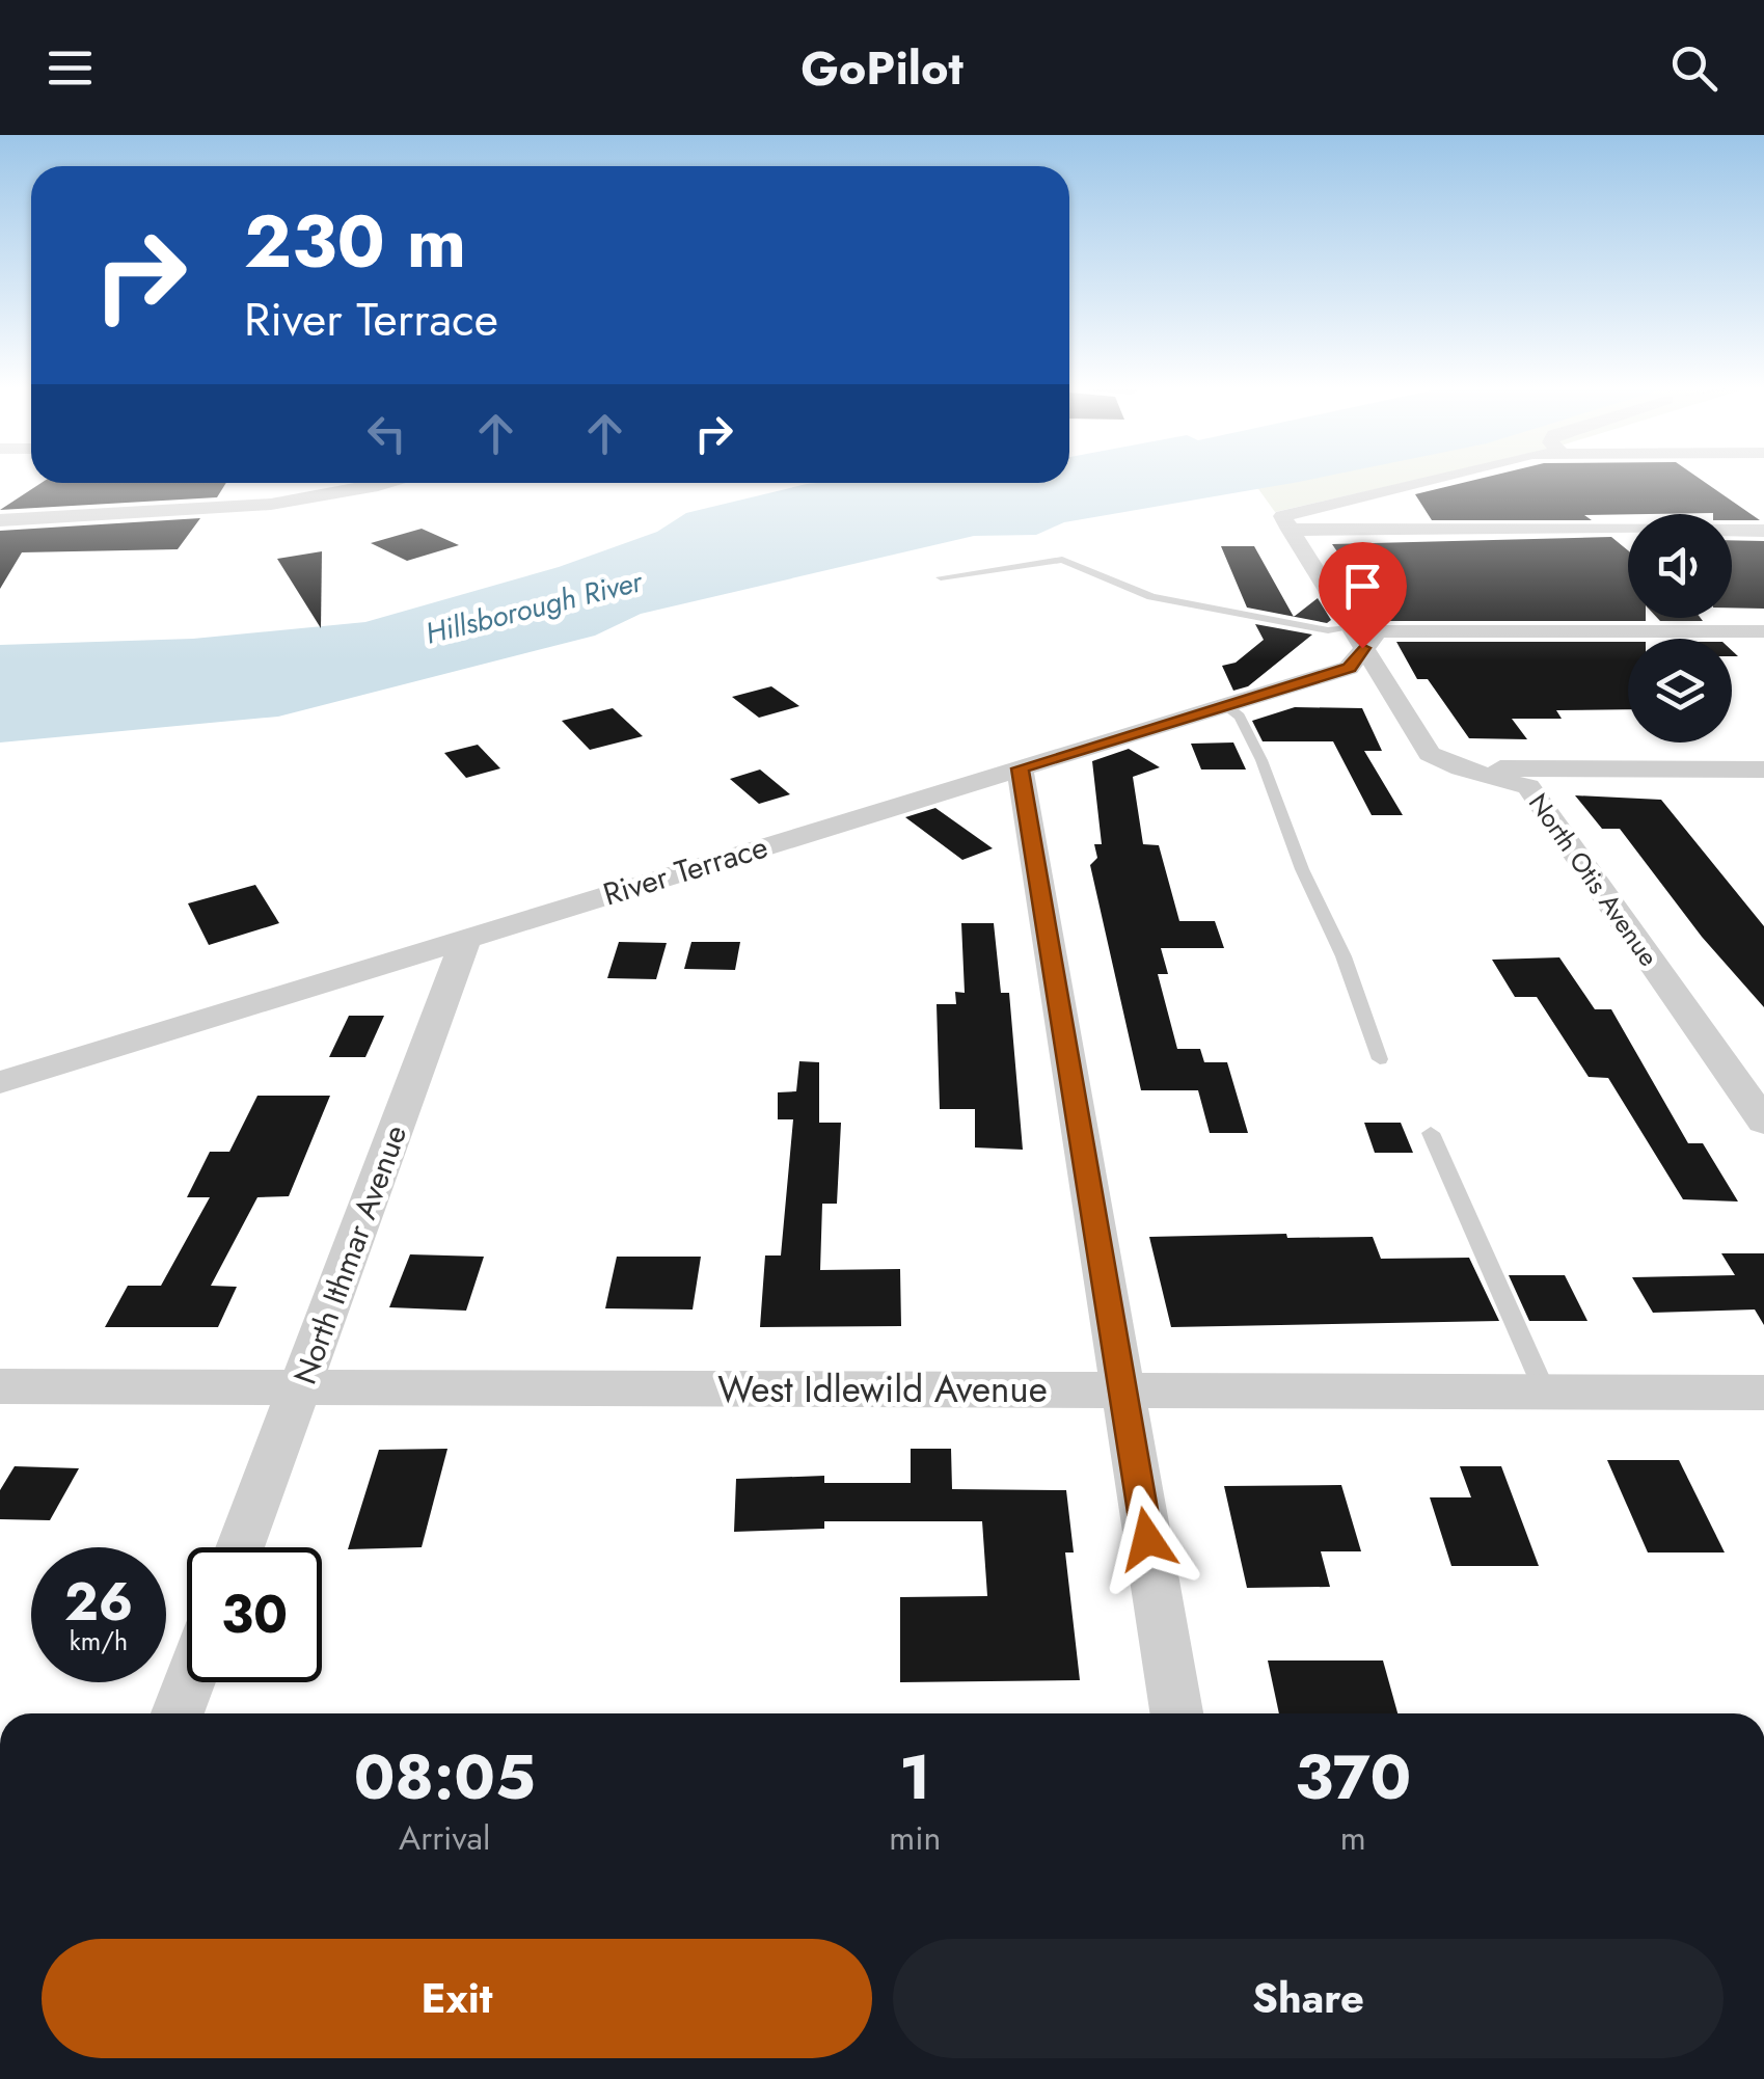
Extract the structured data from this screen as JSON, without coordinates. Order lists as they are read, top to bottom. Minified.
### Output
{"streets":{"street":["River Terrace","North Otis Avenue","North Ithmar Avenue","West Idlewild Avenue"]},"crossings":[["River Terrace","North Otis Avenue"],["River Terrace","North Ithmar Avenue"],["North Ithmar Avenue","West Idlewild Avenue"]],"water":["Hillsborough River"],"page":{"header":"GoPilot","turn":["230 m","River Terrace"],"speed":"26 km/h","limit":"30","eta":["08:05","Arrival","1","min","370","m"],"buttons":["Exit","Share"]}}
